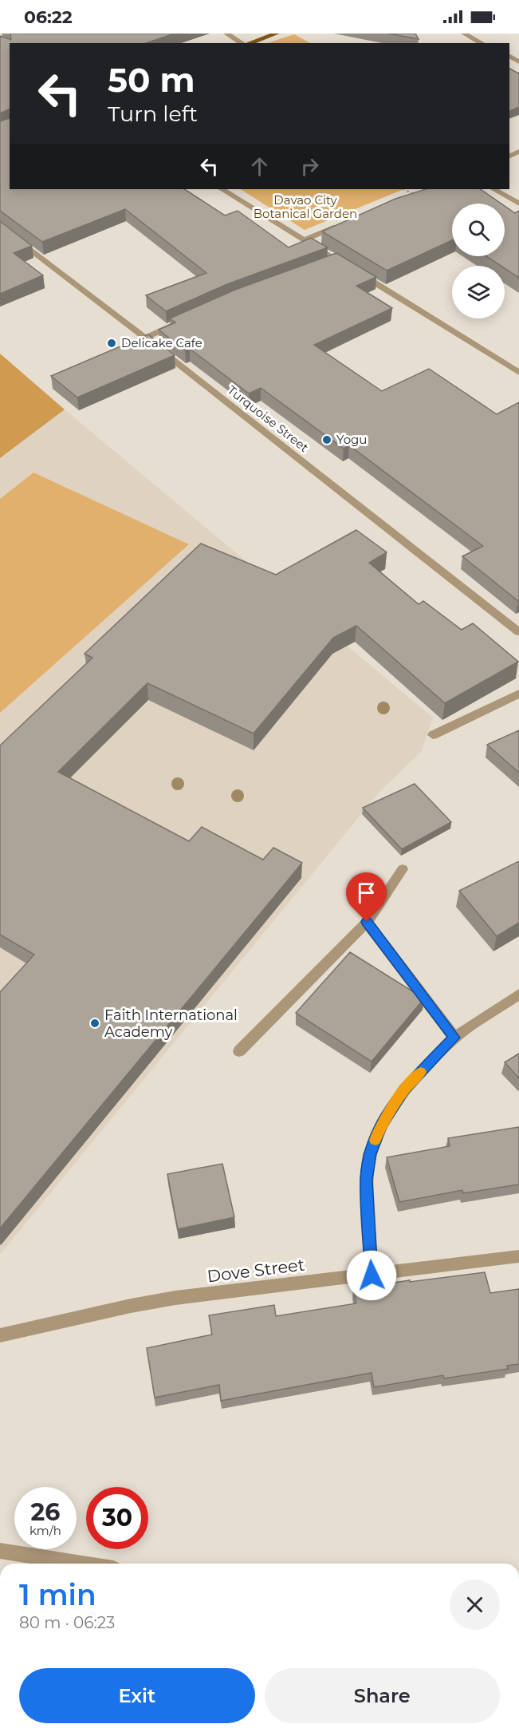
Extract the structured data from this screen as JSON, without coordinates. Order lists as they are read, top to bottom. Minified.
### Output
{"streets":{"street":["Turquoise Street","Dove Street"]},"parks":["Davao City Botanical Garden"],"places":["Delicake Cafe","Yogu","Faith International Academy"],"page":{"status":"06:22","turn":["50 m","Turn left"],"speed":"26 km/h","limit":"30","heading":["1 min","80 m · 06:23"],"buttons":["Exit","Share"]}}
